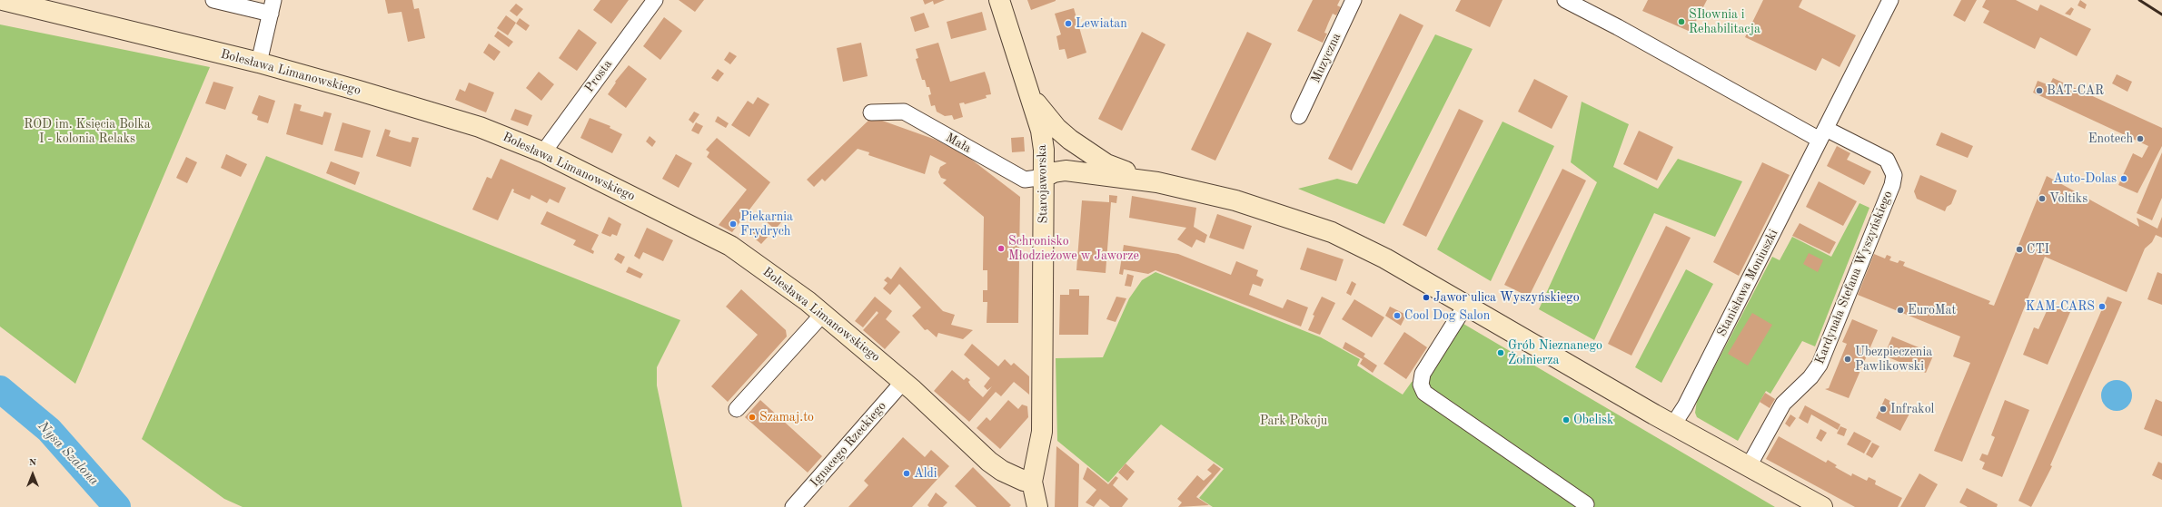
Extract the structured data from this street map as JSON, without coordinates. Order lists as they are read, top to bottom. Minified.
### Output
{"streets":{"main road":["Bolesława Limanowskiego","Starojaworska"],"street":["Muzyczna","Prosta","Mała","Kardynała Stefana Wyszyńskiego","Stanisława Moniuszki","Ignacego Rzeckiego"]},"crossings":[["Bolesława Limanowskiego","Prosta"],["Bolesława Limanowskiego","Starojaworska"],["Bolesława Limanowskiego","Ignacego Rzeckiego"],["Mała","Starojaworska"],["Kardynała Stefana Wyszyńskiego","Stanisława Moniuszki"]],"water":["Nysa Szalona"],"parks":["ROD im. Księcia Bolka I - kolonia Relaks","Park Pokoju"],"places":["SIłownia i Rehabilitacja","Lewiatan","BAT-CAR","Enotech","Auto-Dolas","Voltiks","Piekarnia Frydrych","Schronisko Młodzieżowe w Jaworze","CTI","Jawor ulica Wyszyńskiego","KAM-CARS","EuroMat","Cool Dog Salon","Grób Nieznanego Żołnierza","Ubezpieczenia Pawlikowski","Infrakol","Szamaj.to","Obelisk","Aldi"],"north":"top"}
